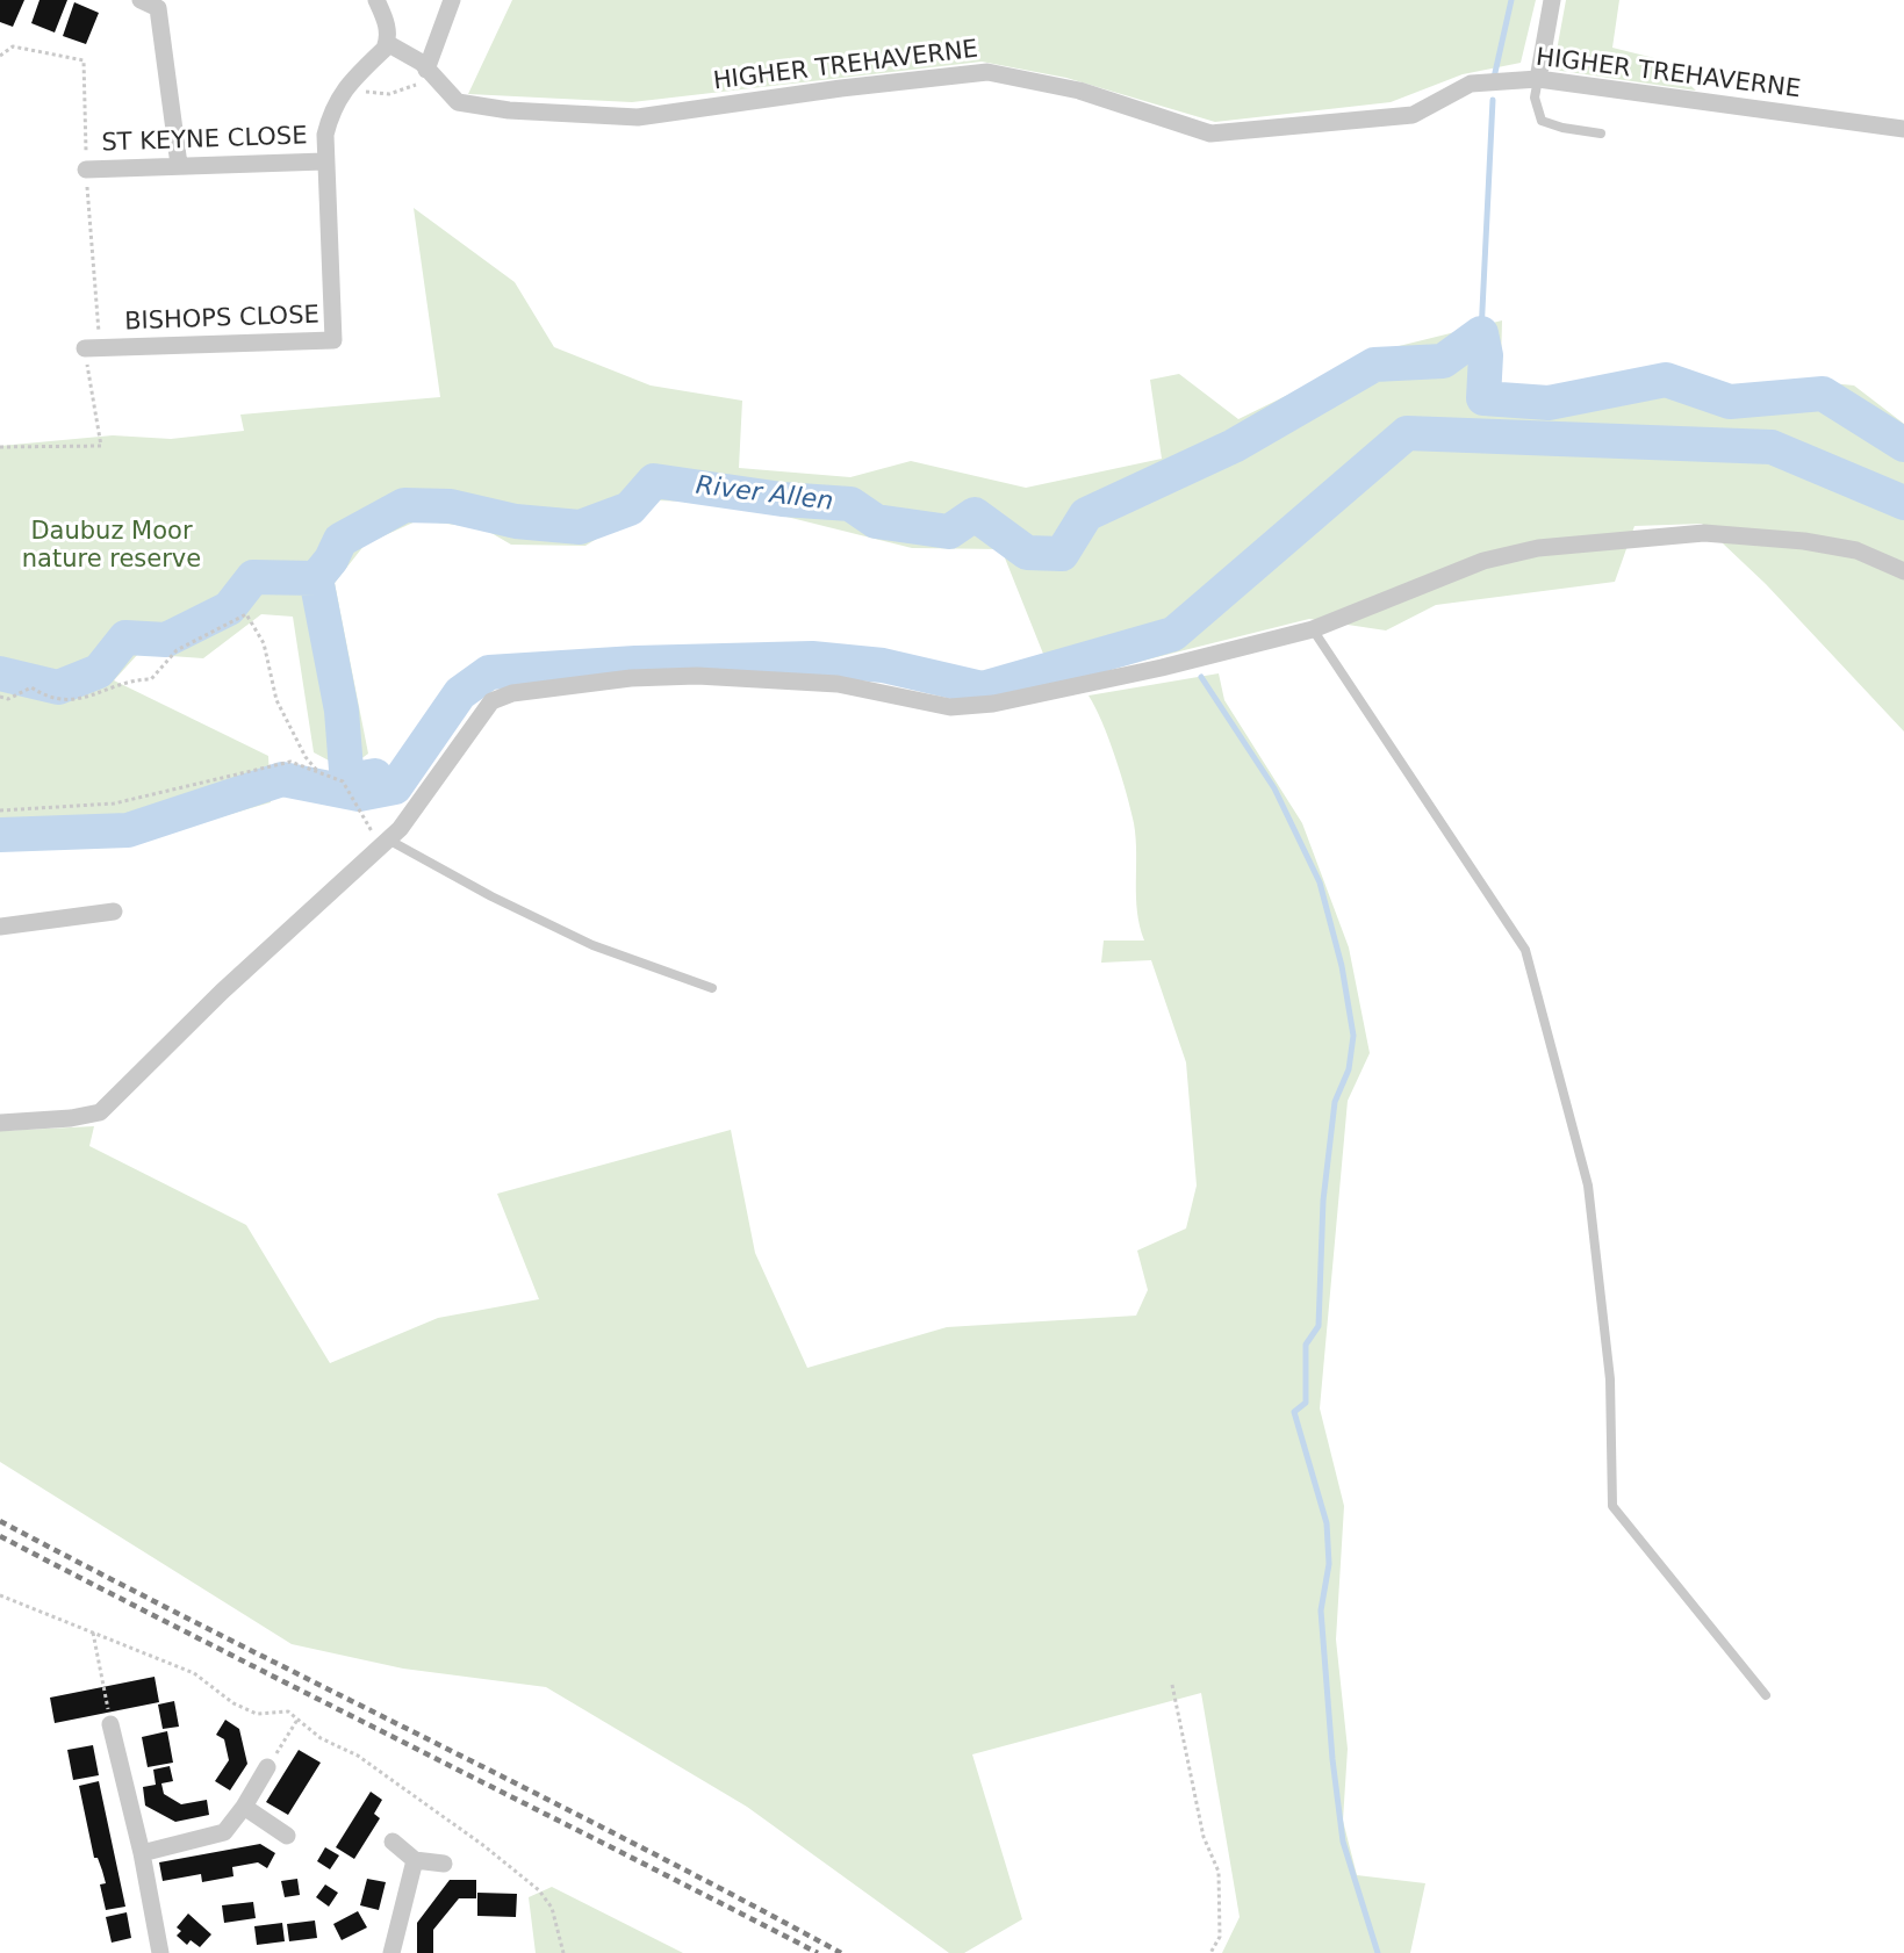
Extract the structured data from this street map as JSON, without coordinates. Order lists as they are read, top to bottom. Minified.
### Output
{"streets":{"street":["HIGHER TREHAVERNE","ST KEYNE CLOSE","BISHOPS CLOSE"]},"crossings":[["HIGHER TREHAVERNE","BISHOPS CLOSE"],["ST KEYNE CLOSE","BISHOPS CLOSE"]],"water":["River Allen"],"parks":["Daubuz Moor nature reserve"]}
